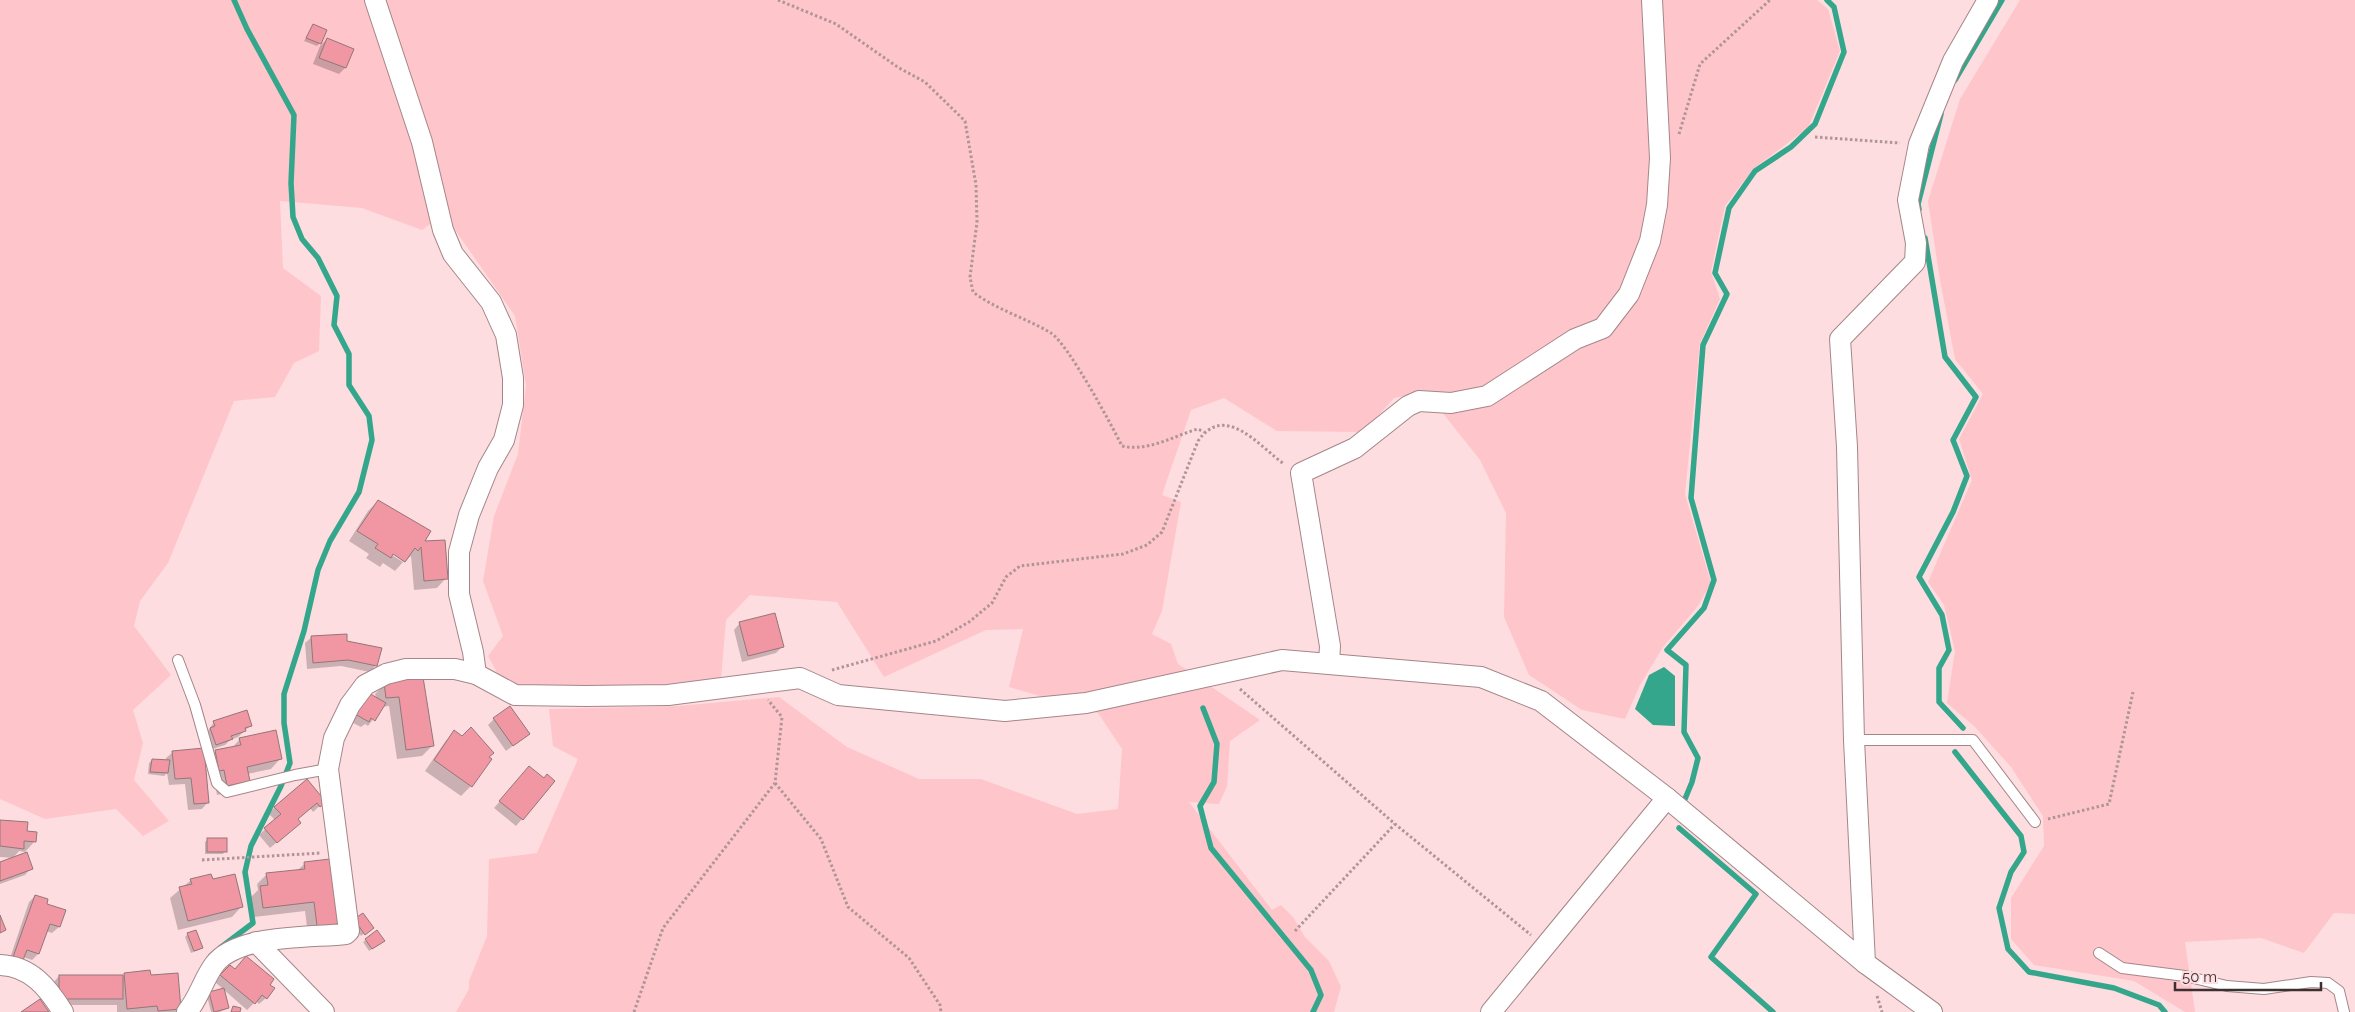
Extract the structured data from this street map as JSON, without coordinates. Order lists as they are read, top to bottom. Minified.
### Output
{"scale_bar":"50 m"}
